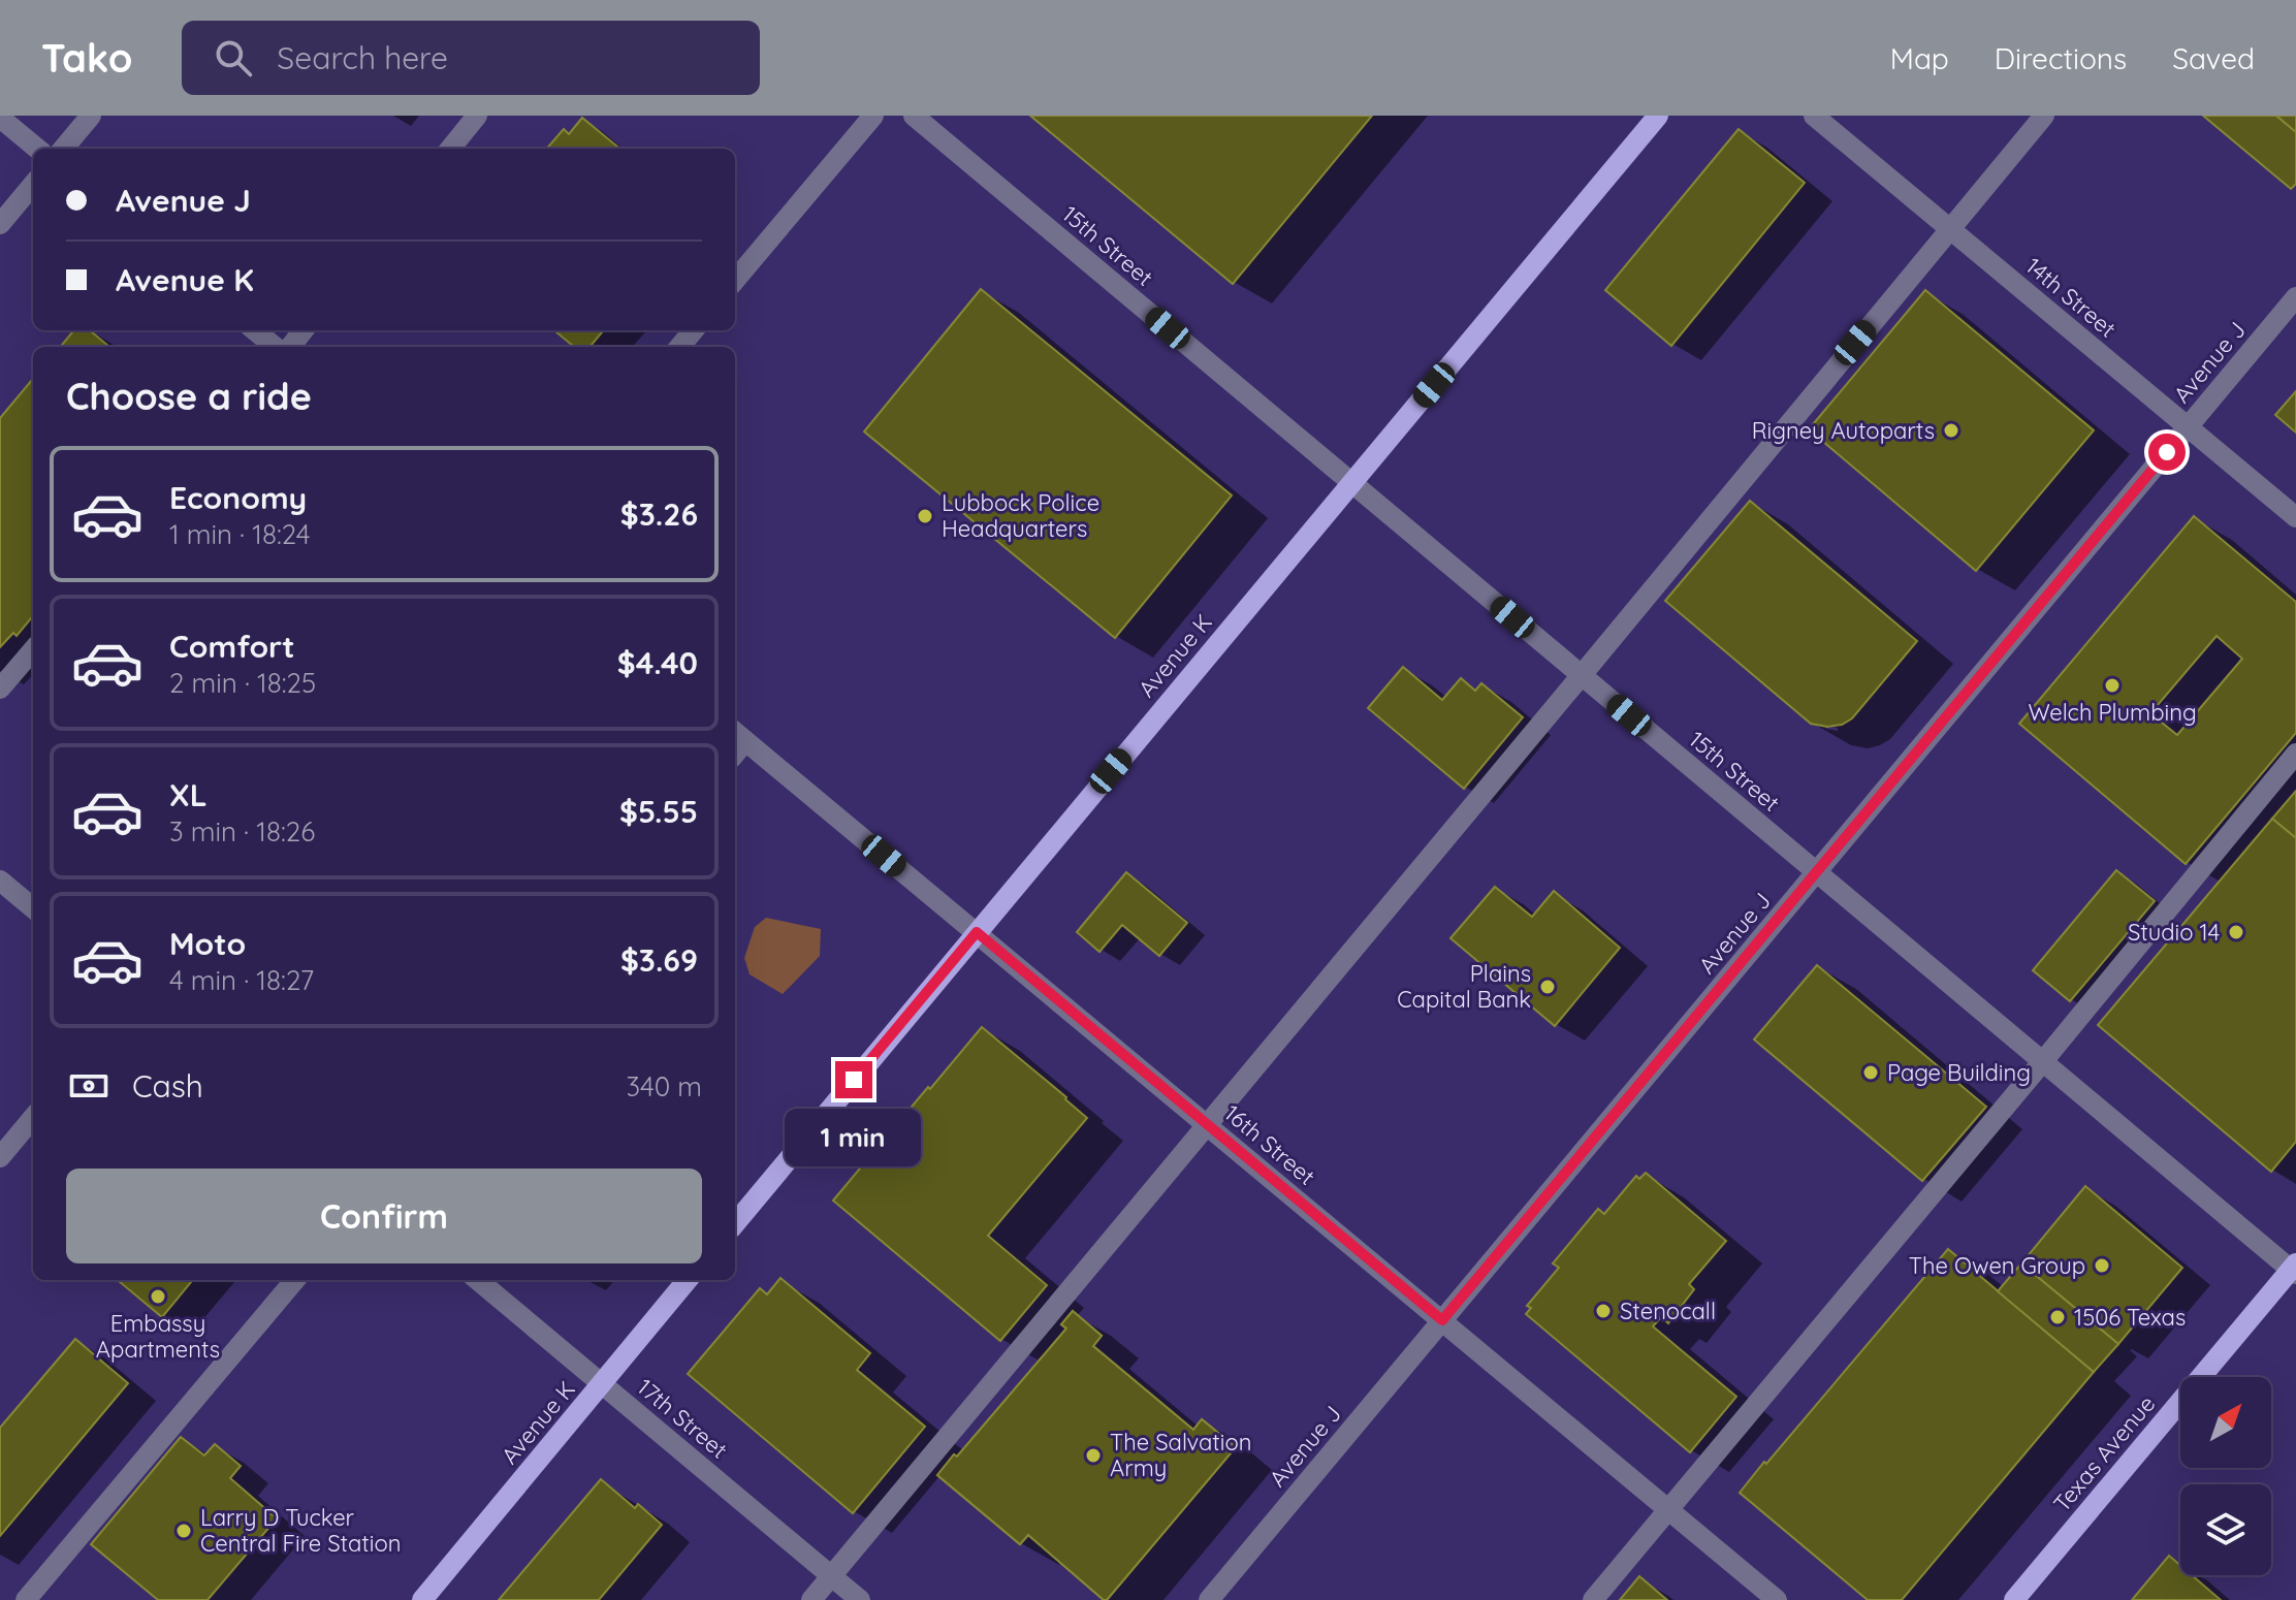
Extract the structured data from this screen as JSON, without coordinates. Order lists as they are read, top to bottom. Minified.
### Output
{"streets":{"main road":["Avenue K","Texas Avenue"],"street":["15th Street","14th Street","Avenue J","16th Street","17th Street"]},"crossings":[["15th Street","Avenue J"],["15th Street","Avenue K"],["15th Street","Texas Avenue"],["14th Street","Avenue J"],["Avenue J","16th Street"],["Avenue K","16th Street"],["Avenue K","17th Street"]],"places":["Rigney Autoparts","Lubbock Police Headquarters","Welch Plumbing","Studio 14","Plains Capital Bank","Page Building","The Owen Group","Embassy Apartments","Stenocall","1506 Texas","The Salvation Army","Larry D Tucker Central Fire Station"],"north":"top right","page":{"header":"Tako","search":"Search here","nav":["Map","Directions","Saved"],"banner":["Avenue J","Avenue K"],"heading":"Choose a ride","list":[{"name":"Economy","note":"1 min · 18:24","value":"$3.26"},{"name":"Comfort","note":"2 min · 18:25","value":"$4.40"},{"name":"XL","note":"3 min · 18:26","value":"$5.55"},{"name":"Moto","note":"4 min · 18:27","value":"$3.69"}],"pay":["Cash","340 m"],"bubble":"1 min","buttons":"Confirm"}}
